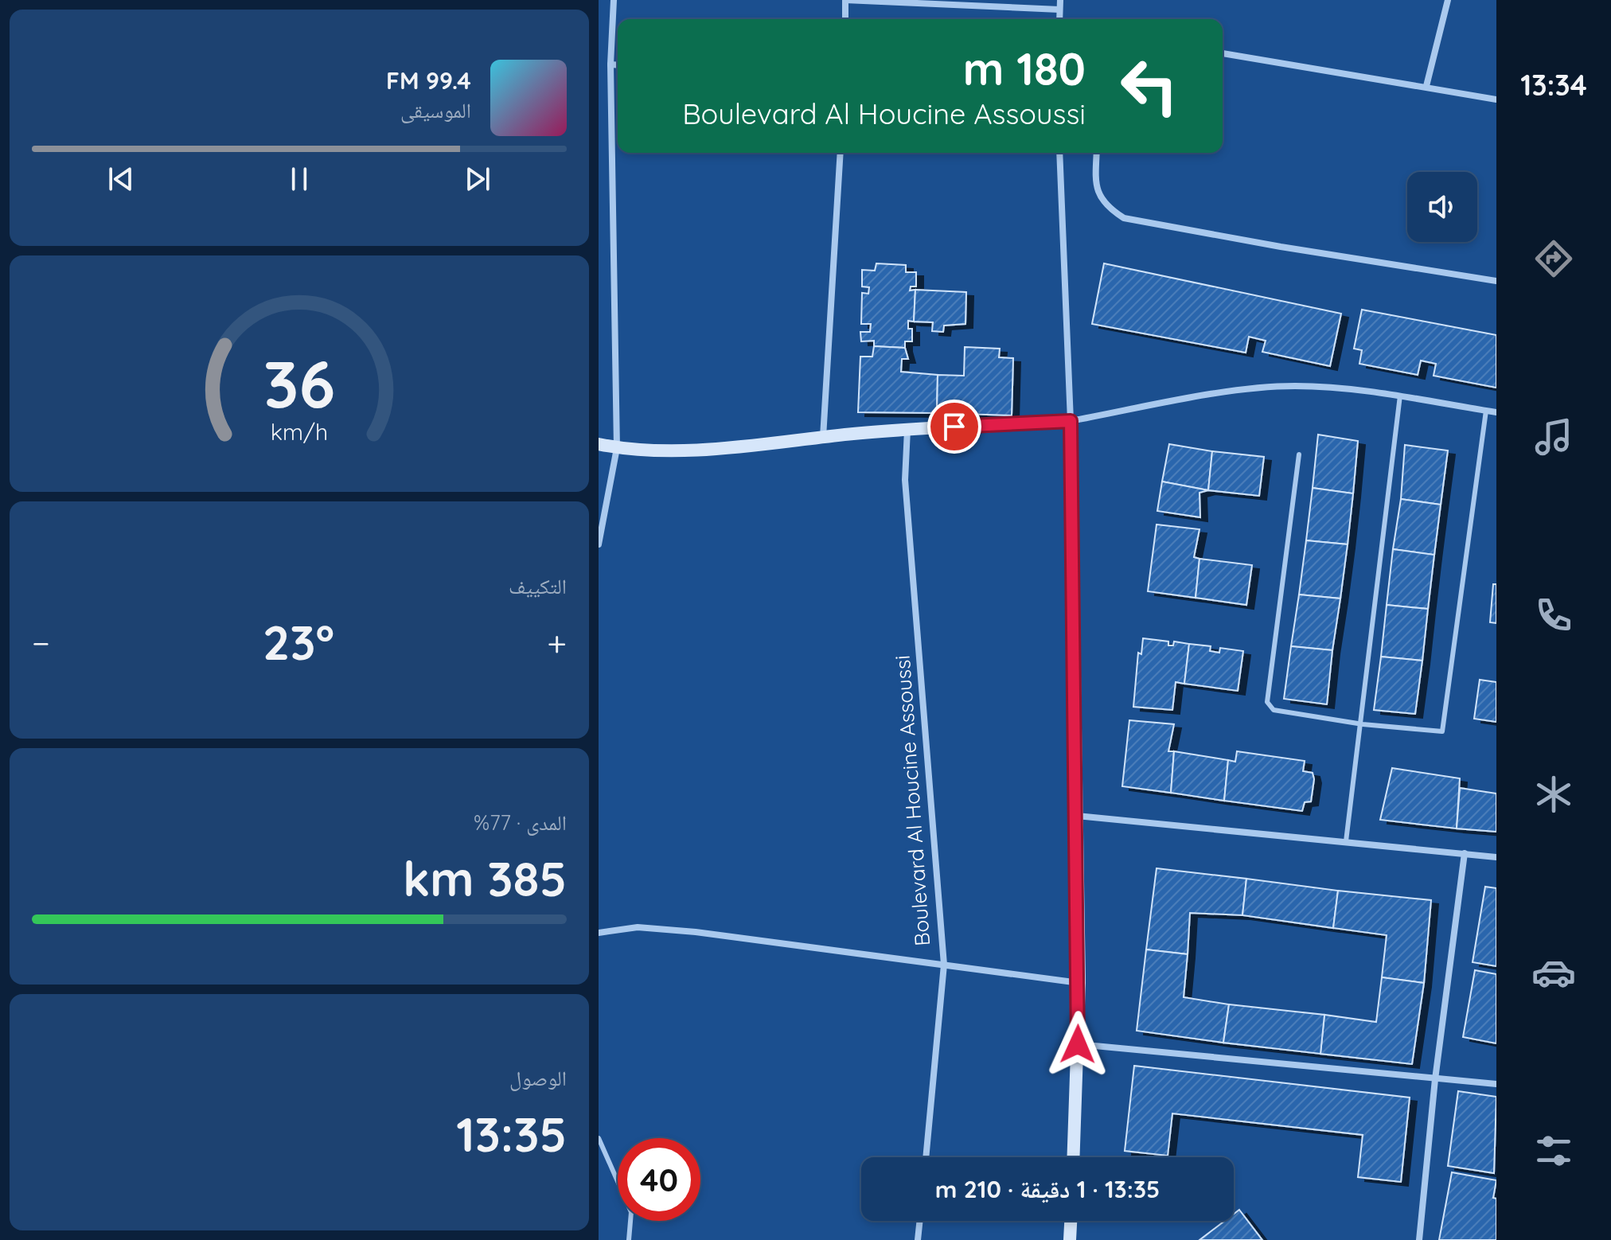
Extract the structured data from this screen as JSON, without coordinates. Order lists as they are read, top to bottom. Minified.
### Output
{"streets":{"street":["Boulevard Al Houcine Assoussi"]},"page":{"tabs":"13:34","turn":["180 m","Boulevard Al Houcine Assoussi"],"song":["99.4 FM","الموسيقى"],"tile":["التكييف",["المدى · 77%","385 km"],["الوصول","13:35"]],"heat":["−","23°","+"],"limit":"40","trip":"13:35 · 1 دقيقة · 210 m","gauge":["36","km/h"]}}
